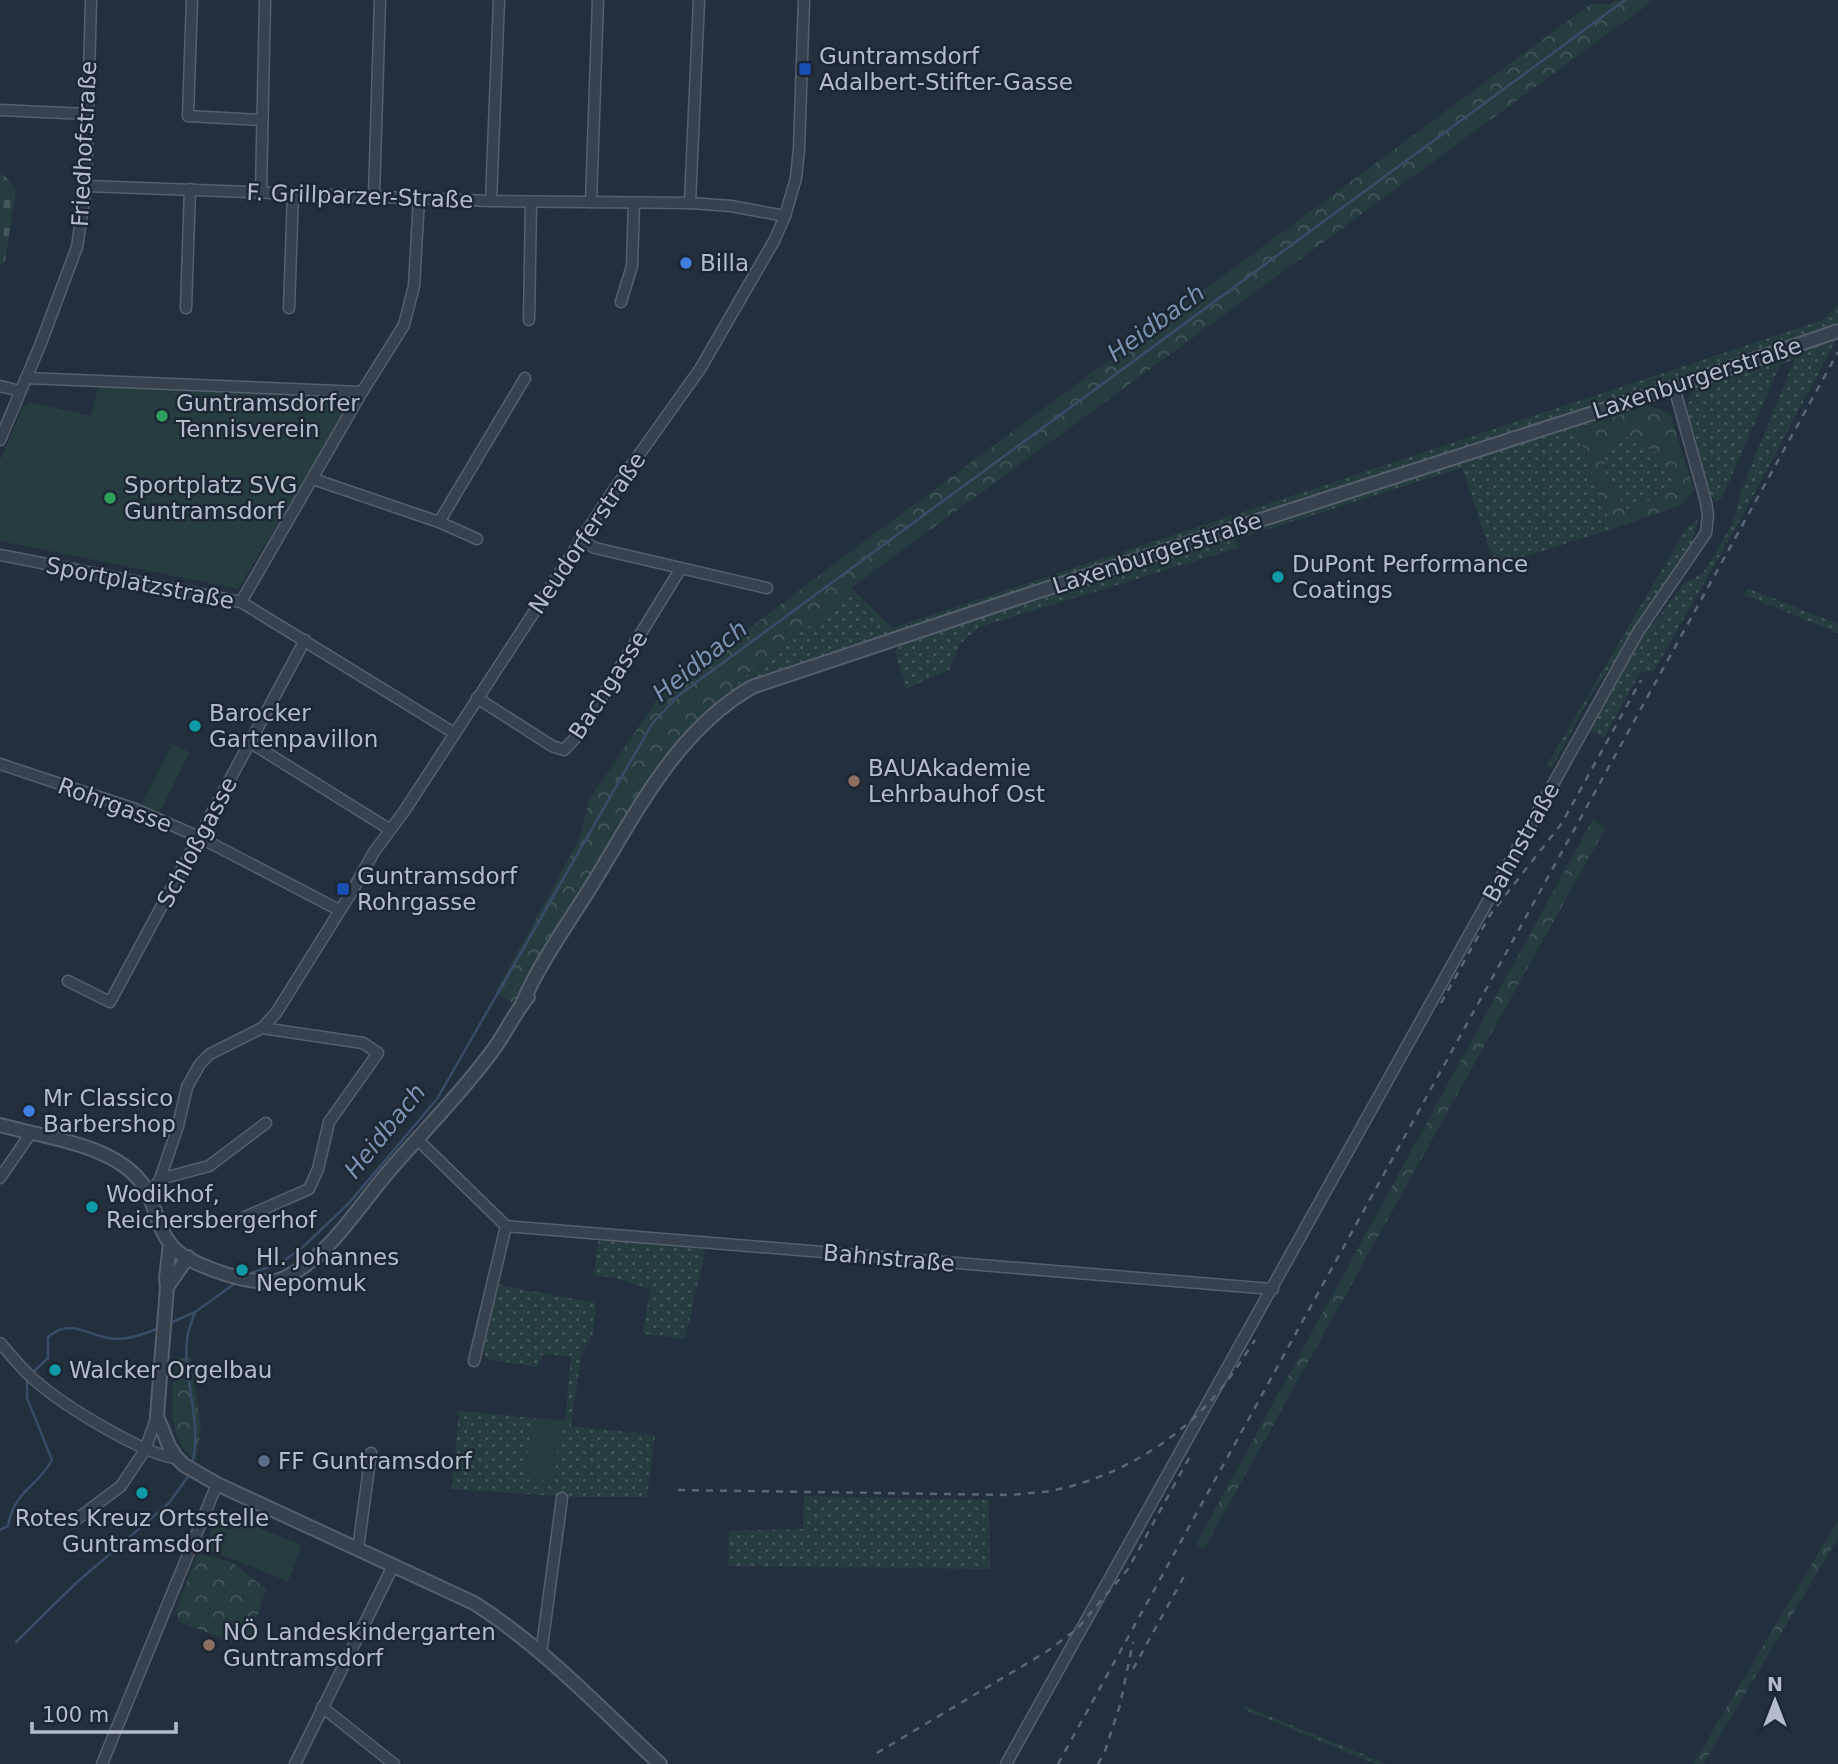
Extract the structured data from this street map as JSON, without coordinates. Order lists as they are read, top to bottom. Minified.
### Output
{"streets":{"street":["Friedhofstraße","F. Grillparzer-Straße","Laxenburgerstraße","Neudorferstraße","Sportplatzstraße","Bachgasse","Rohrgasse","Schloßgasse","Bahnstraße"]},"crossings":[["Friedhofstraße","F. Grillparzer-Straße"],["F. Grillparzer-Straße","Neudorferstraße"],["Laxenburgerstraße","Bahnstraße"],["Neudorferstraße","Sportplatzstraße"],["Neudorferstraße","Bachgasse"],["Neudorferstraße","Rohrgasse"],["Sportplatzstraße","Schloßgasse"],["Rohrgasse","Schloßgasse"]],"water":["Heidbach"],"places":{"transit":["Guntramsdorf Adalbert-Stifter-Gasse","Guntramsdorf Rohrgasse"],"other":["Billa","Guntramsdorfer Tennisverein","Sportplatz SVG Guntramsdorf","DuPont Performance Coatings","Barocker Gartenpavillon","BAUAkademie Lehrbauhof Ost","Mr Classico Barbershop","Wodikhof, Reichersbergerhof","Hl. Johannes Nepomuk","Walcker Orgelbau","FF Guntramsdorf","Rotes Kreuz Ortsstelle Guntramsdorf","NÖ Landeskindergarten Guntramsdorf"]},"scale_bar":"100 m","north":"top"}
